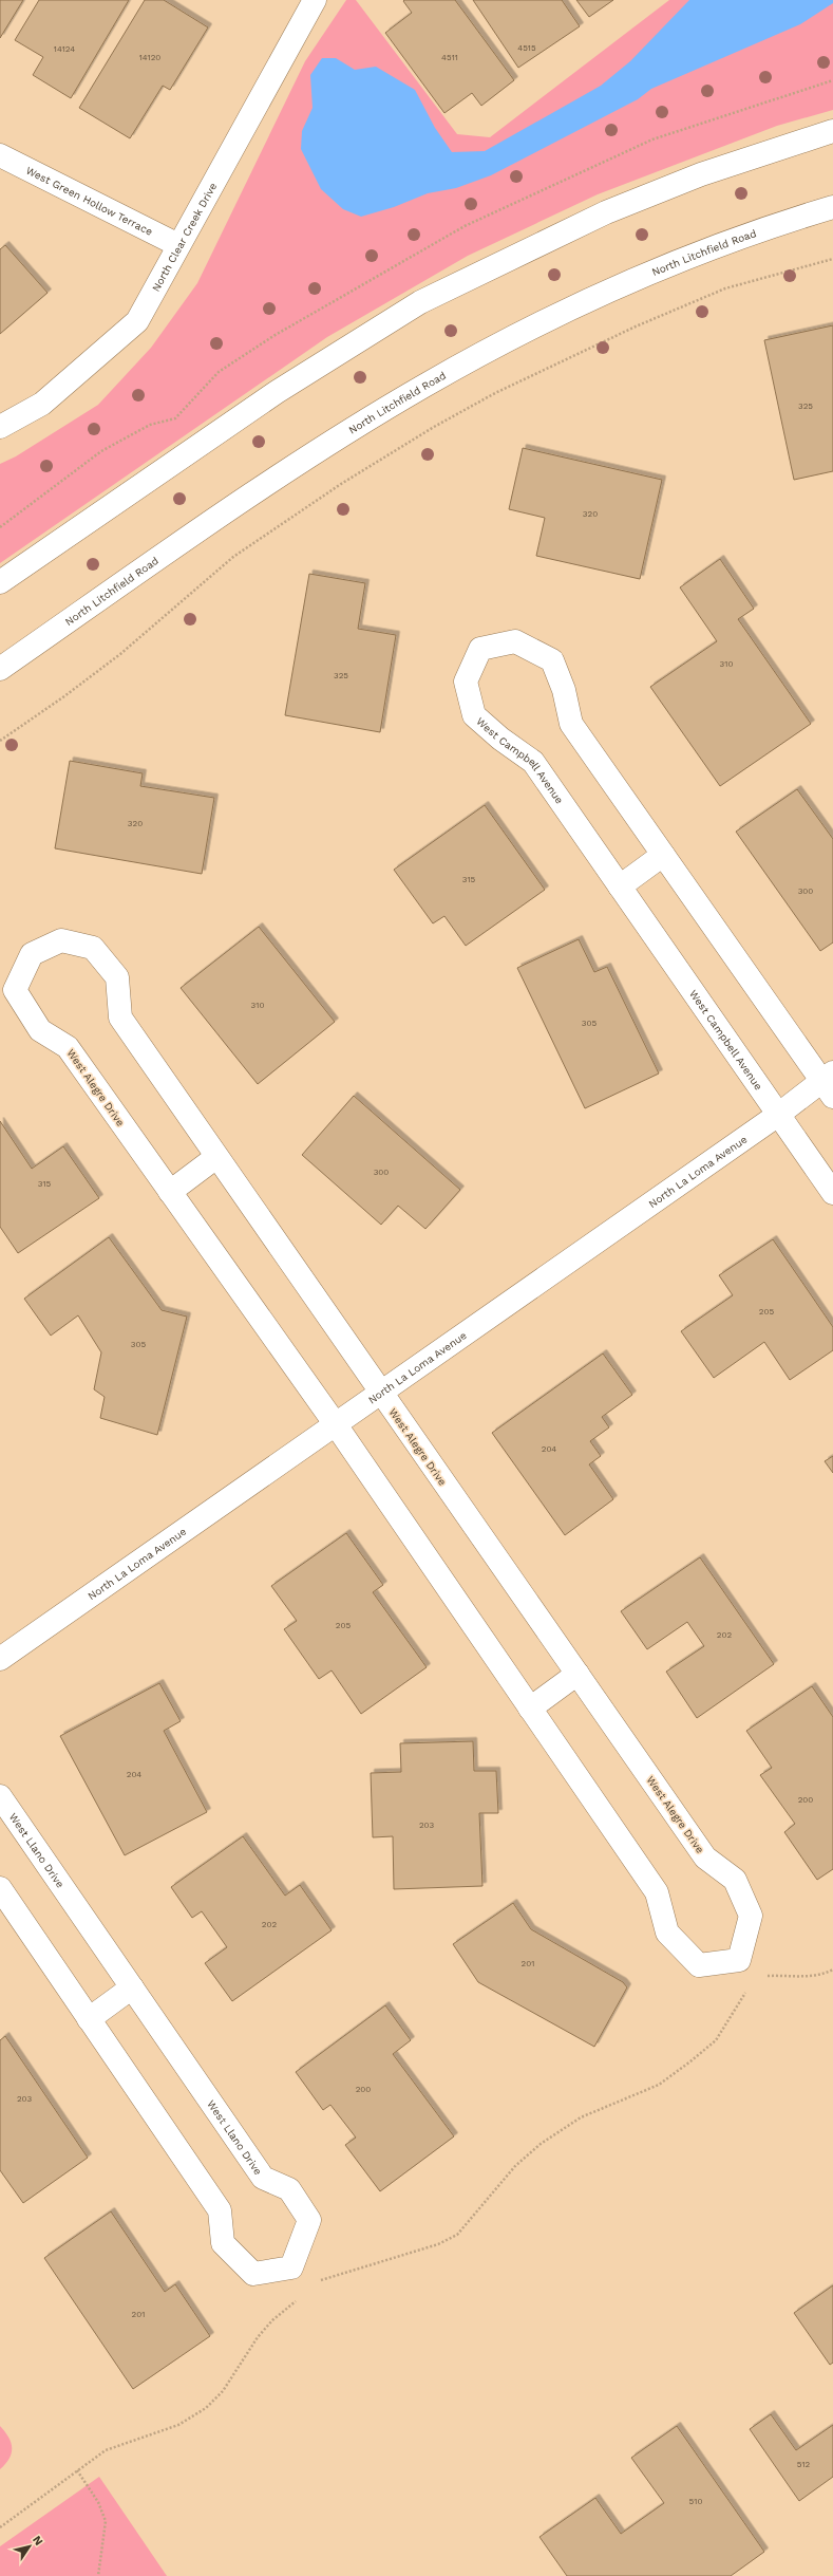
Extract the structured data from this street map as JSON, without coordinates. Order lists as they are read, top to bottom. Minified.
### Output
{"streets":{"street":["West Green Hollow Terrace","North Clear Creek Drive","North Litchfield Road","West Campbell Avenue","West Alegre Drive","North La Loma Avenue","West Llano Drive"]},"crossings":[["West Green Hollow Terrace","North Clear Creek Drive"],["West Campbell Avenue","North La Loma Avenue"],["West Alegre Drive","North La Loma Avenue"]],"house_numbers":["4515","14124","14120","4511","325","320","310","325","320","315","300","310","305","300","315","205","305","204","205","202","204","200","203","202","201","200","203","201","512","510"],"north":"top right"}
